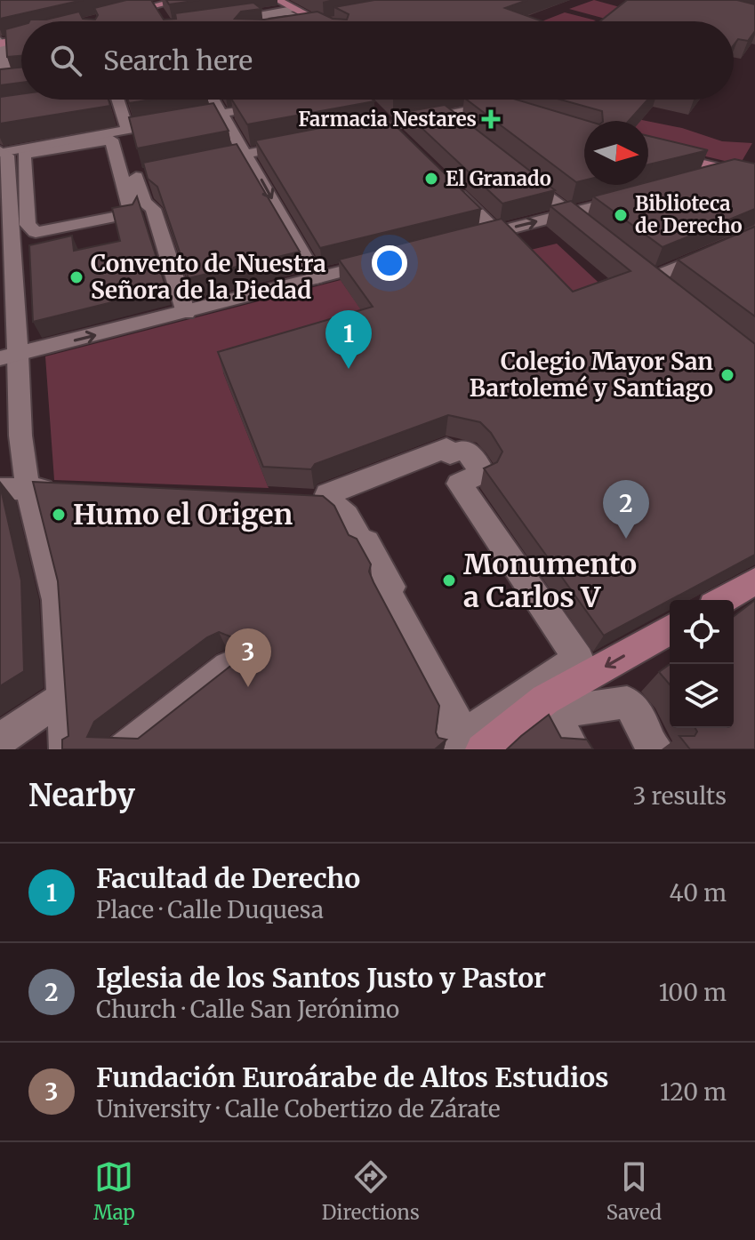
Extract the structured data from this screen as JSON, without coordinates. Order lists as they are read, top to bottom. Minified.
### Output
{"places":{"health":["Farmacia Nestares"],"other":["El Granado","Biblioteca de Derecho","Convento de Nuestra Señora de la Piedad","Colegio Mayor San Bartolemé y Santiago","Humo el Origen","Monumento a Carlos V"]},"north":"right","page":{"search":"Search here","pins":["1","2","3"],"heading":["Nearby","3 results"],"list":[{"mark":"1","name":"Facultad de Derecho","note":"Place · Calle Duquesa","value":"40 m"},{"mark":"2","name":"Iglesia de los Santos Justo y Pastor","note":"Church · Calle San Jerónimo","value":"100 m"},{"mark":"3","name":"Fundación Euroárabe de Altos Estudios","note":"University · Calle Cobertizo de Zárate","value":"120 m"}],"nav":["Map","Directions","Saved"]}}
